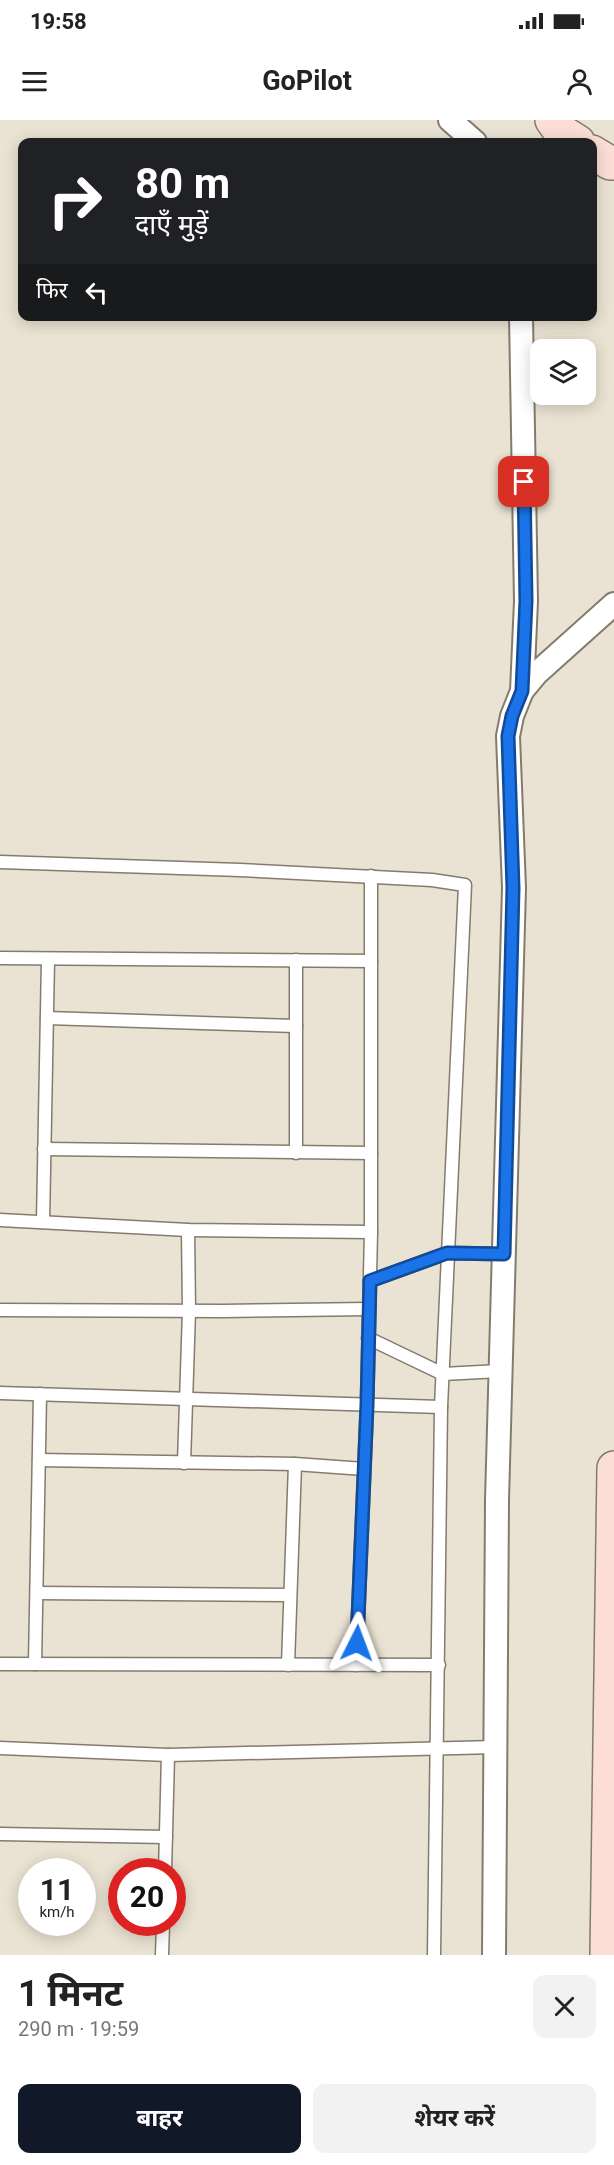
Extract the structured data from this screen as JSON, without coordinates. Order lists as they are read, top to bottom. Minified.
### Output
{"page":{"status":"19:58","header":"GoPilot","turn":["80 m","दाएँ मुड़ें"],"then":"फिर","speed":"11 km/h","limit":"20","heading":["1 मिनट","290 m · 19:59"],"buttons":["बाहर","शेयर करें"]}}
